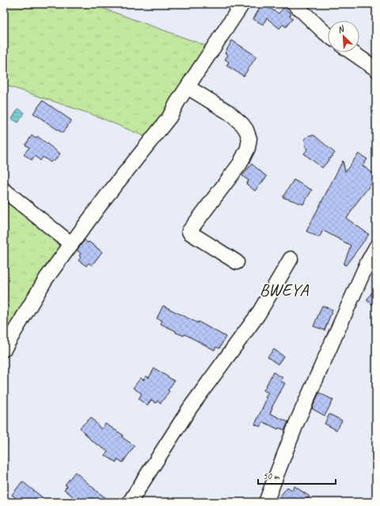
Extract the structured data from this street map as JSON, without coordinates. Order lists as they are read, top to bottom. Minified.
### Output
{"districts":["BWEYA"],"scale_bar":"50 m","north":"top left"}
